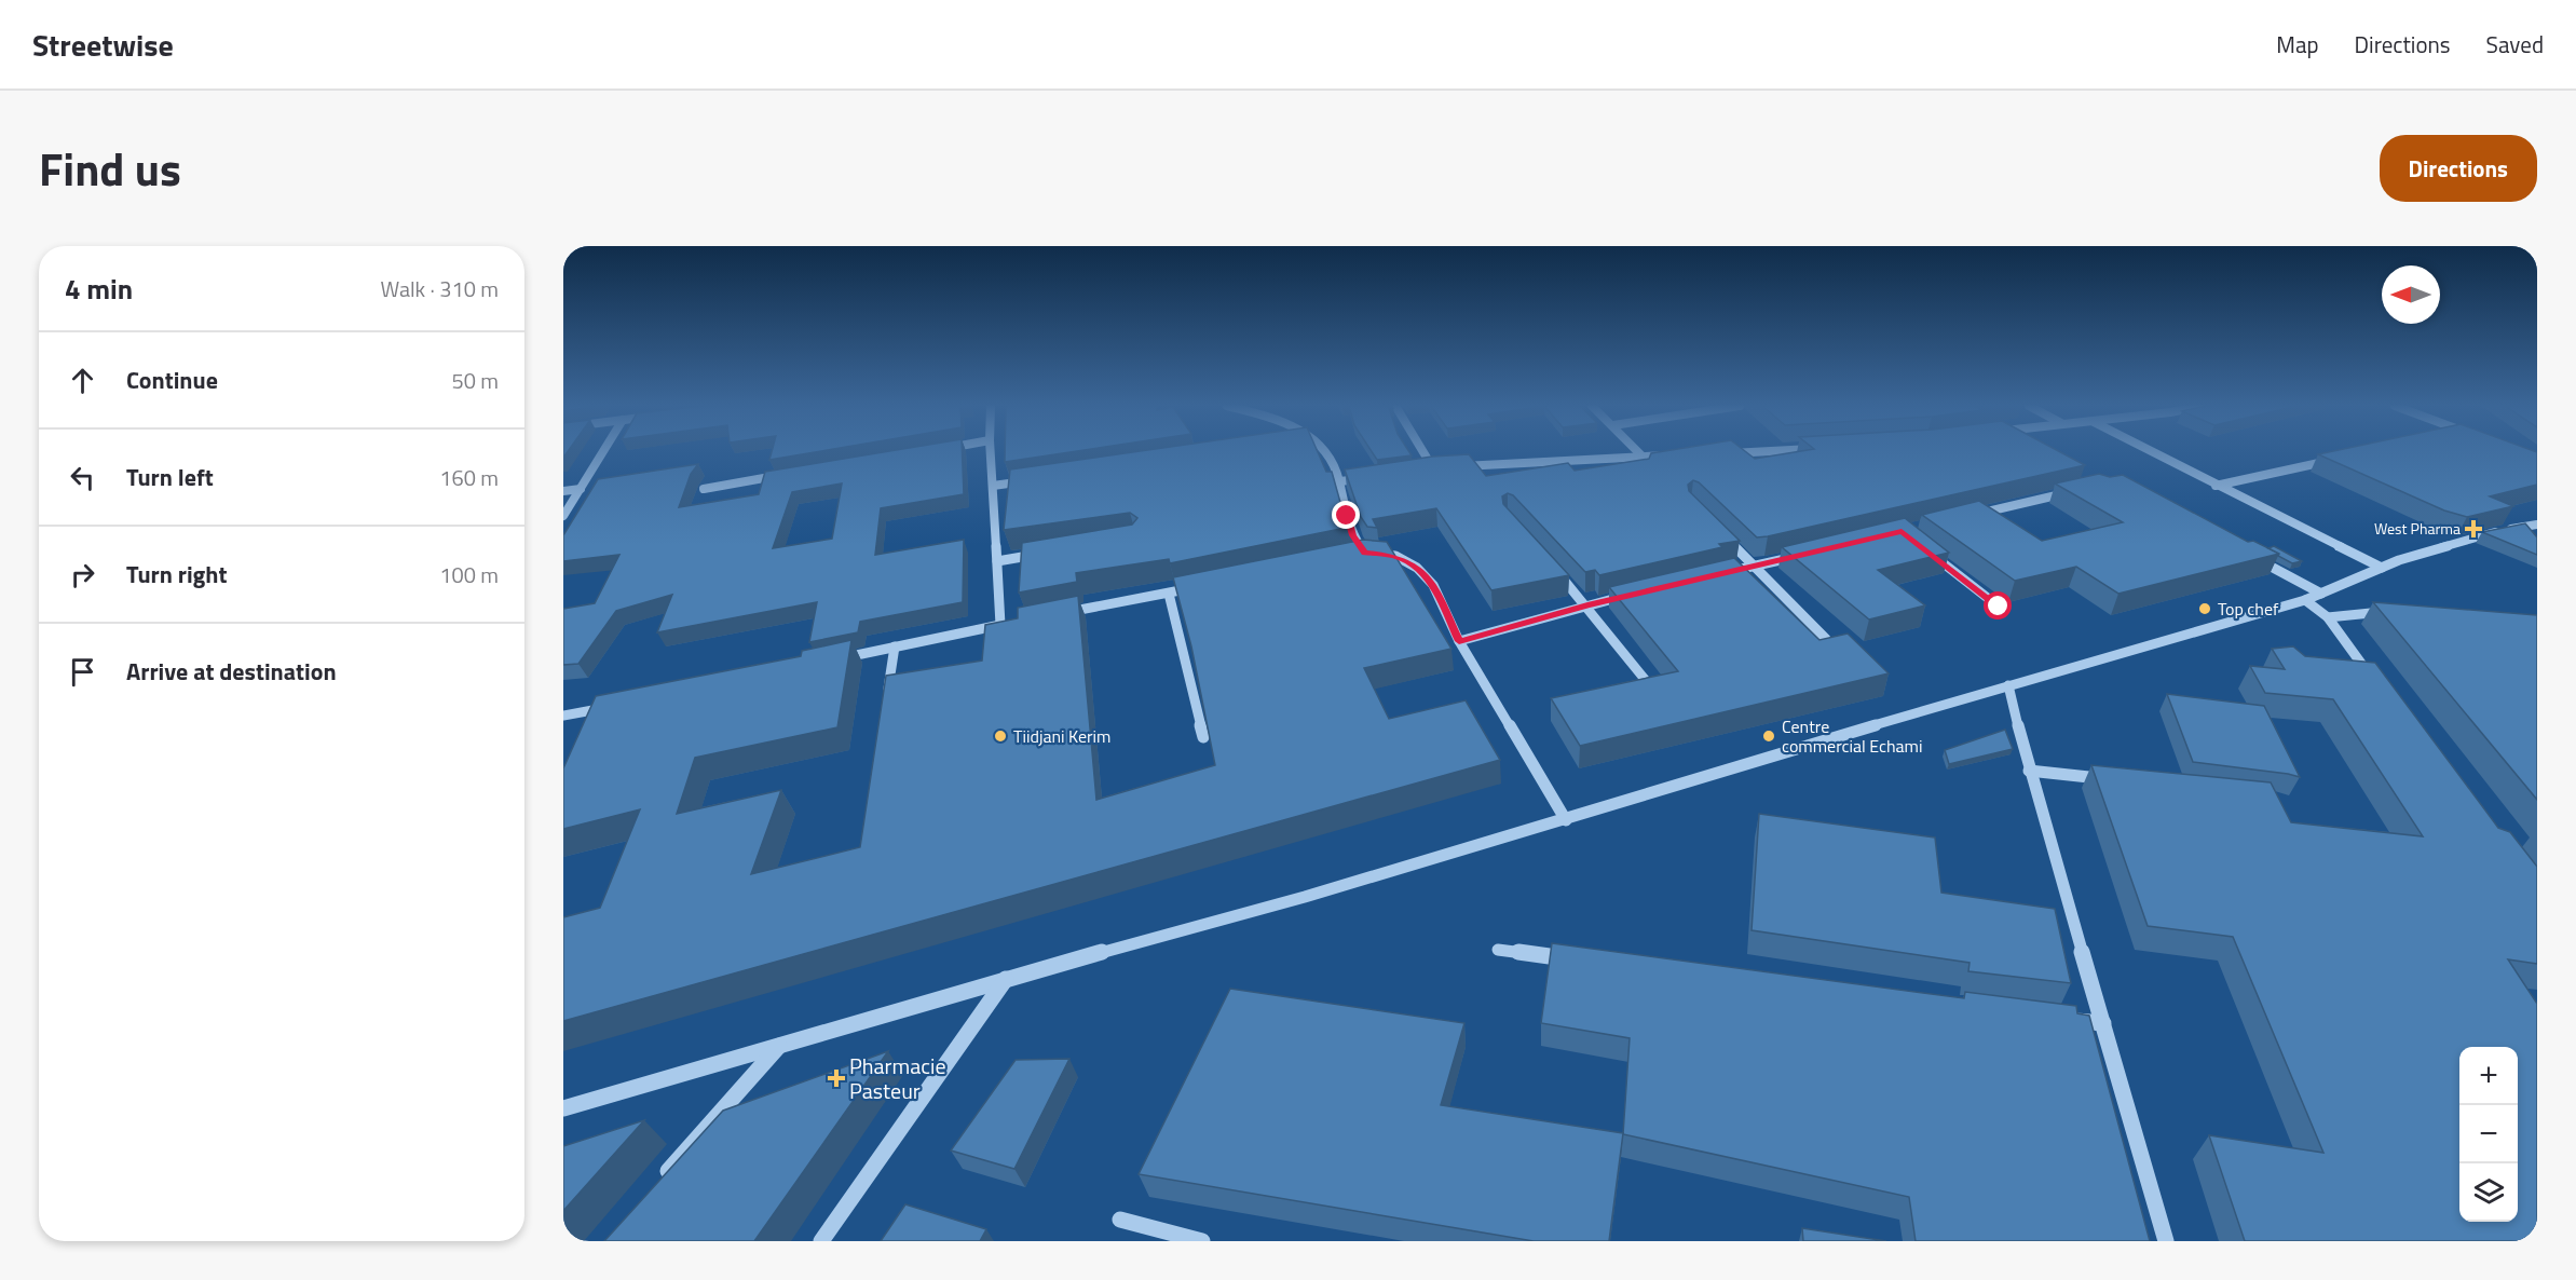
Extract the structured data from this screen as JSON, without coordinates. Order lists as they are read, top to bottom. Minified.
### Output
{"places":{"health":["West Pharma","Pharmacie Pasteur"],"other":["Top chef","Tiidjani Kerim","Centre commercial Echami"]},"north":"left","page":{"header":"Streetwise","nav":["Map","Directions","Saved"],"title":"Find us","buttons":"Directions","heading":["4 min","Walk · 310 m"],"list":[["Continue","50 m"],["Turn left","160 m"],["Turn right","100 m"],"Arrive at destination"],"map_buttons":["+","−"]}}
